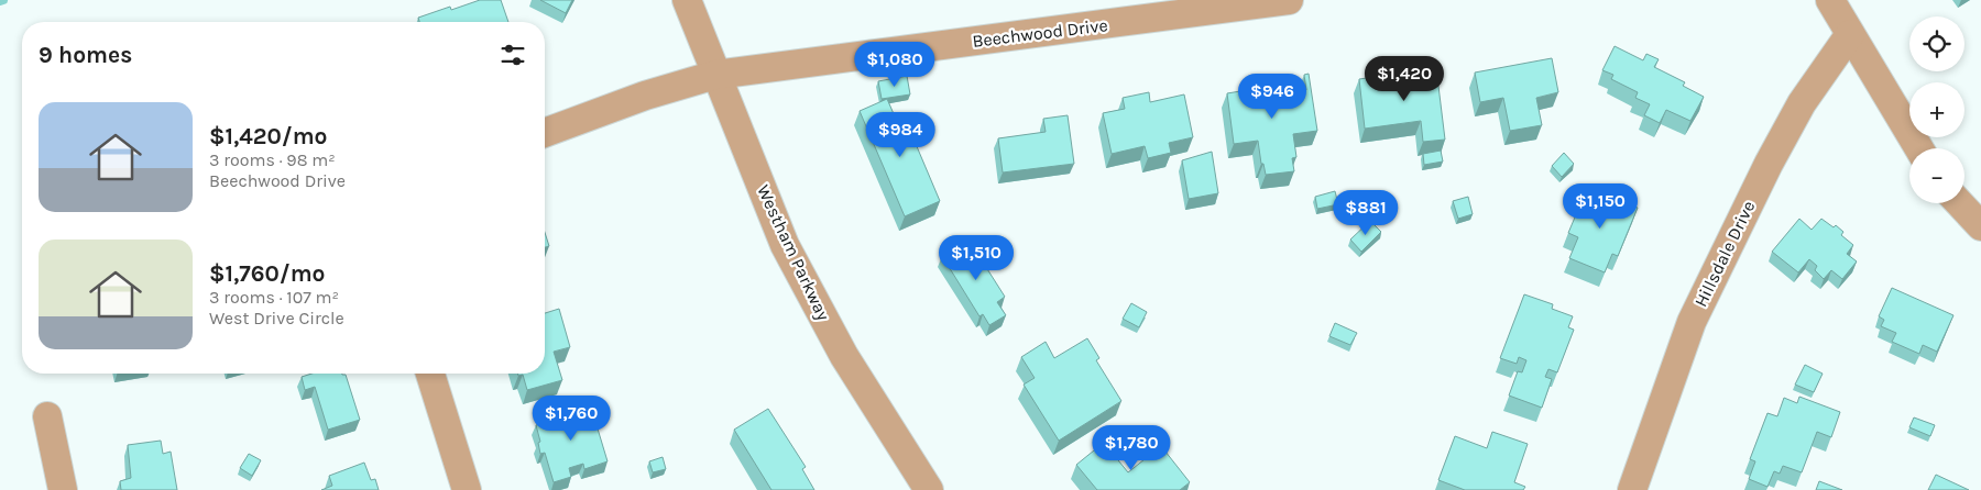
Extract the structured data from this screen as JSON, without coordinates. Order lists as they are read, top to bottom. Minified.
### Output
{"streets":{"street":["Beechwood Drive","Westham Parkway","Hillsdale Drive"]},"crossings":[["Beechwood Drive","Westham Parkway"]],"page":{"map_buttons":["+","−"],"heading":"9 homes","price":["$1,080","$1,420","$946","$984","$1,150","$881","$1,510","$1,760","$1,780"],"list":[{"name":"$1,420/mo","note":"3 rooms · 98 m² · Beechwood Drive"},{"name":"$1,760/mo","note":"3 rooms · 107 m² · West Drive Circle"}]}}
